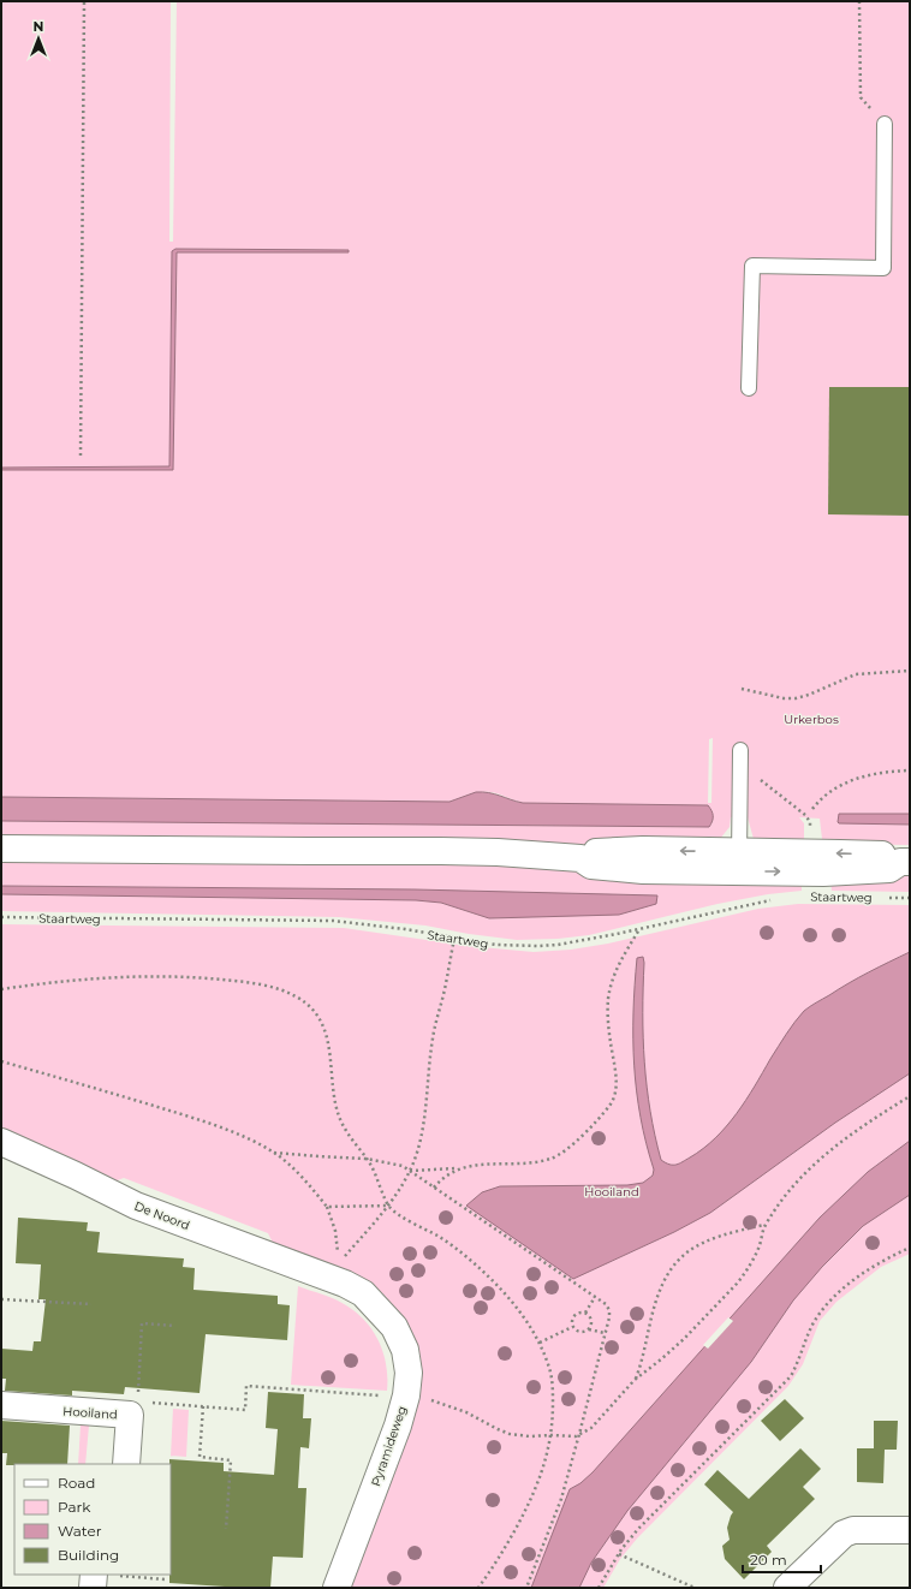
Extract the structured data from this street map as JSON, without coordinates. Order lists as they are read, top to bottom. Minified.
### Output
{"streets":{"street":["De Noord","Hooiland","Pyramideweg"],"path":["Staartweg"]},"crossings":[["De Noord","Pyramideweg"]],"parks":["Urkerbos","Hooiland"],"legend":["Road","Park","Water","Building"],"scale_bar":"20 m","north":"top"}
